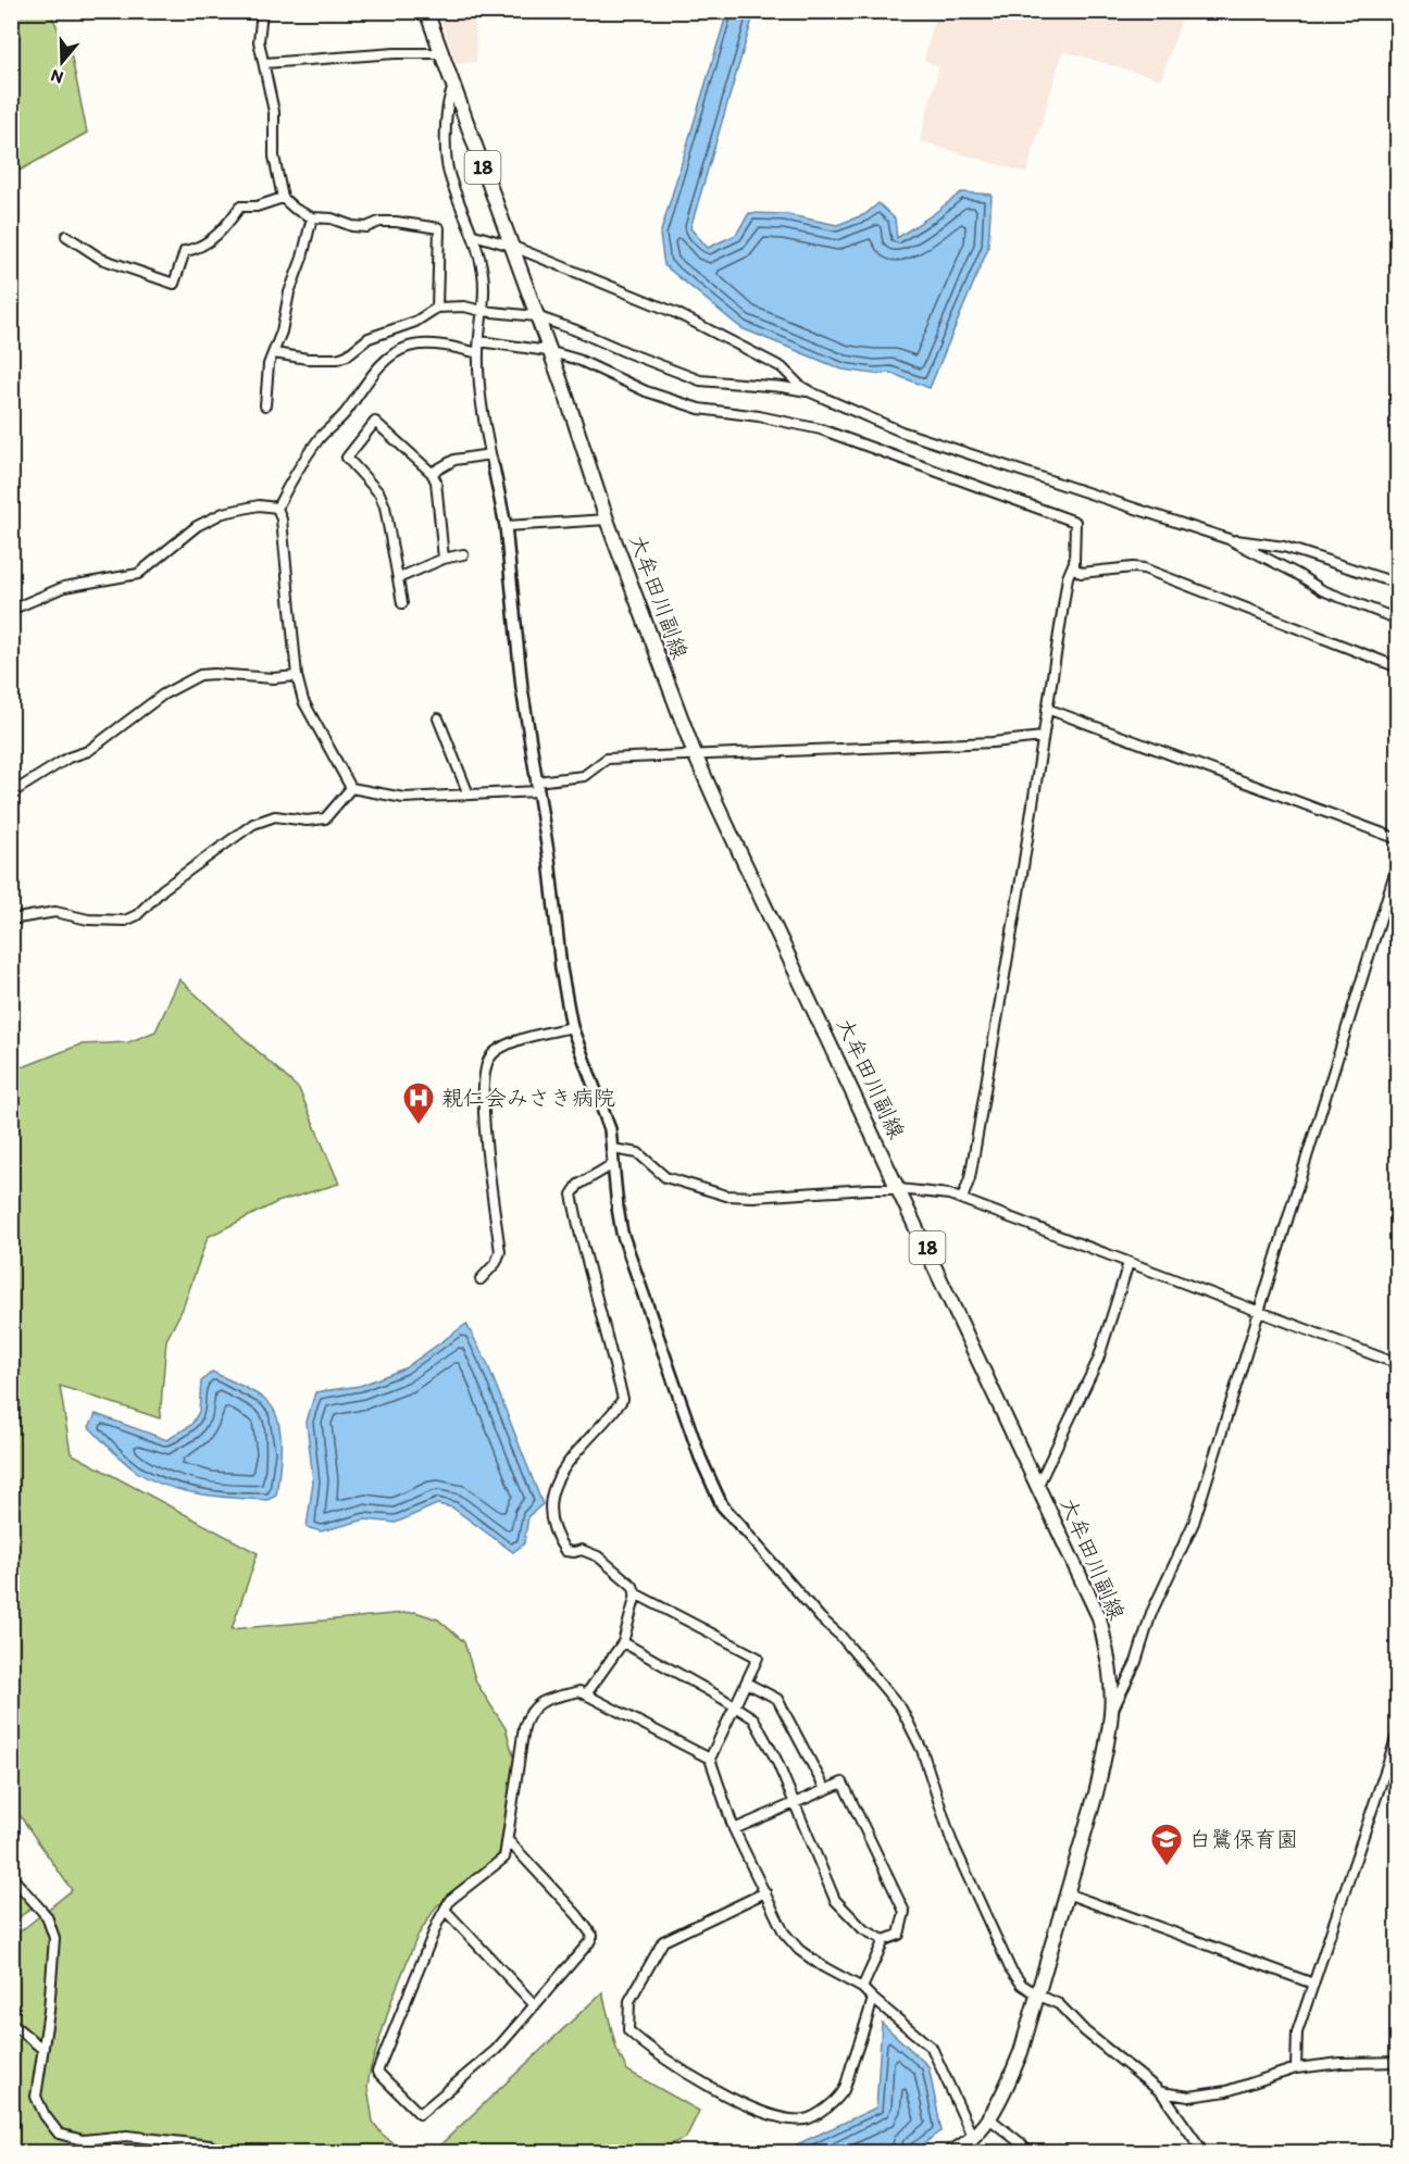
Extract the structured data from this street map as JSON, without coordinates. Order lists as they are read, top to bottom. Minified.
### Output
{"streets":{"main road":["18","大牟田川副線"]},"places":{"hospital":["親仁会みさき病院"],"school or university":["白鷺保育園"]},"north":"bottom"}
